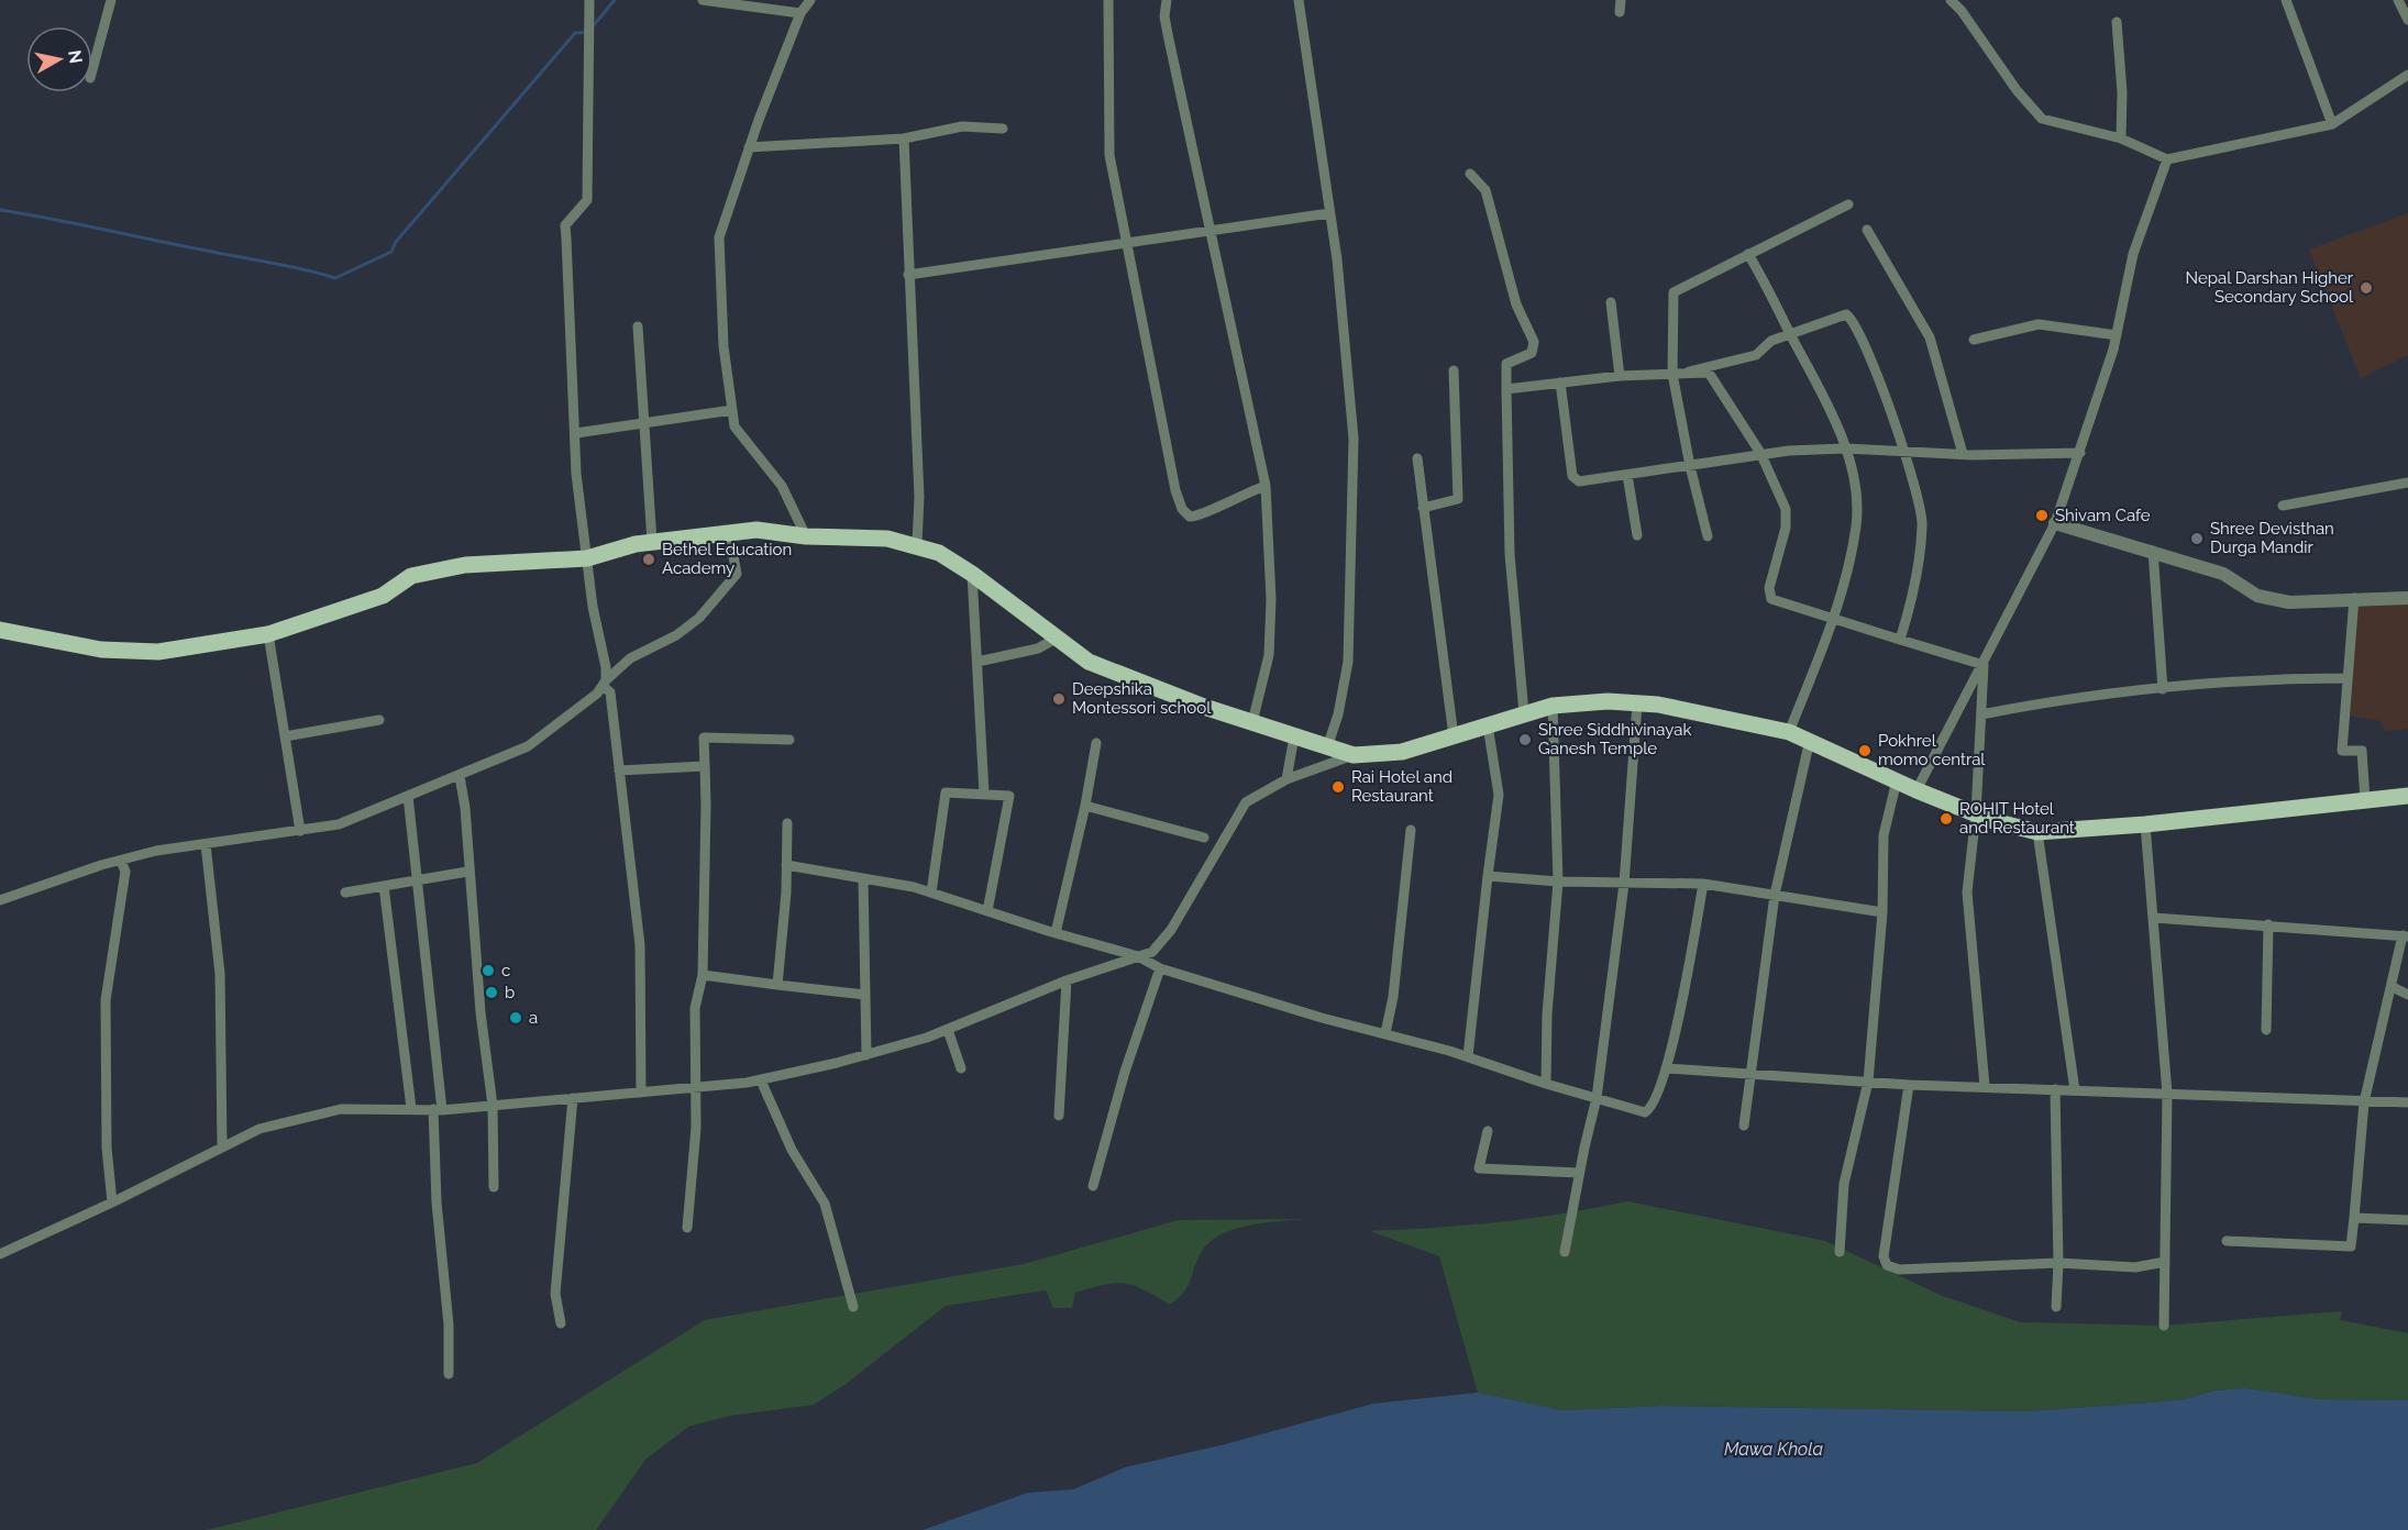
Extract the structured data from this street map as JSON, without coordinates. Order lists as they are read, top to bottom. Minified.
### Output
{"water":["Mawa Khola"],"places":["Nepal Darshan Higher Secondary School","Shivam Cafe","Shree Devisthan Durga Mandir","Bethel Education Academy","Deepshika Montessori school","Shree Siddhivinayak Ganesh Temple","Pokhrel momo central","Rai Hotel and Restaurant","ROHIT Hotel and Restaurant","c","b","a"],"north":"right"}
